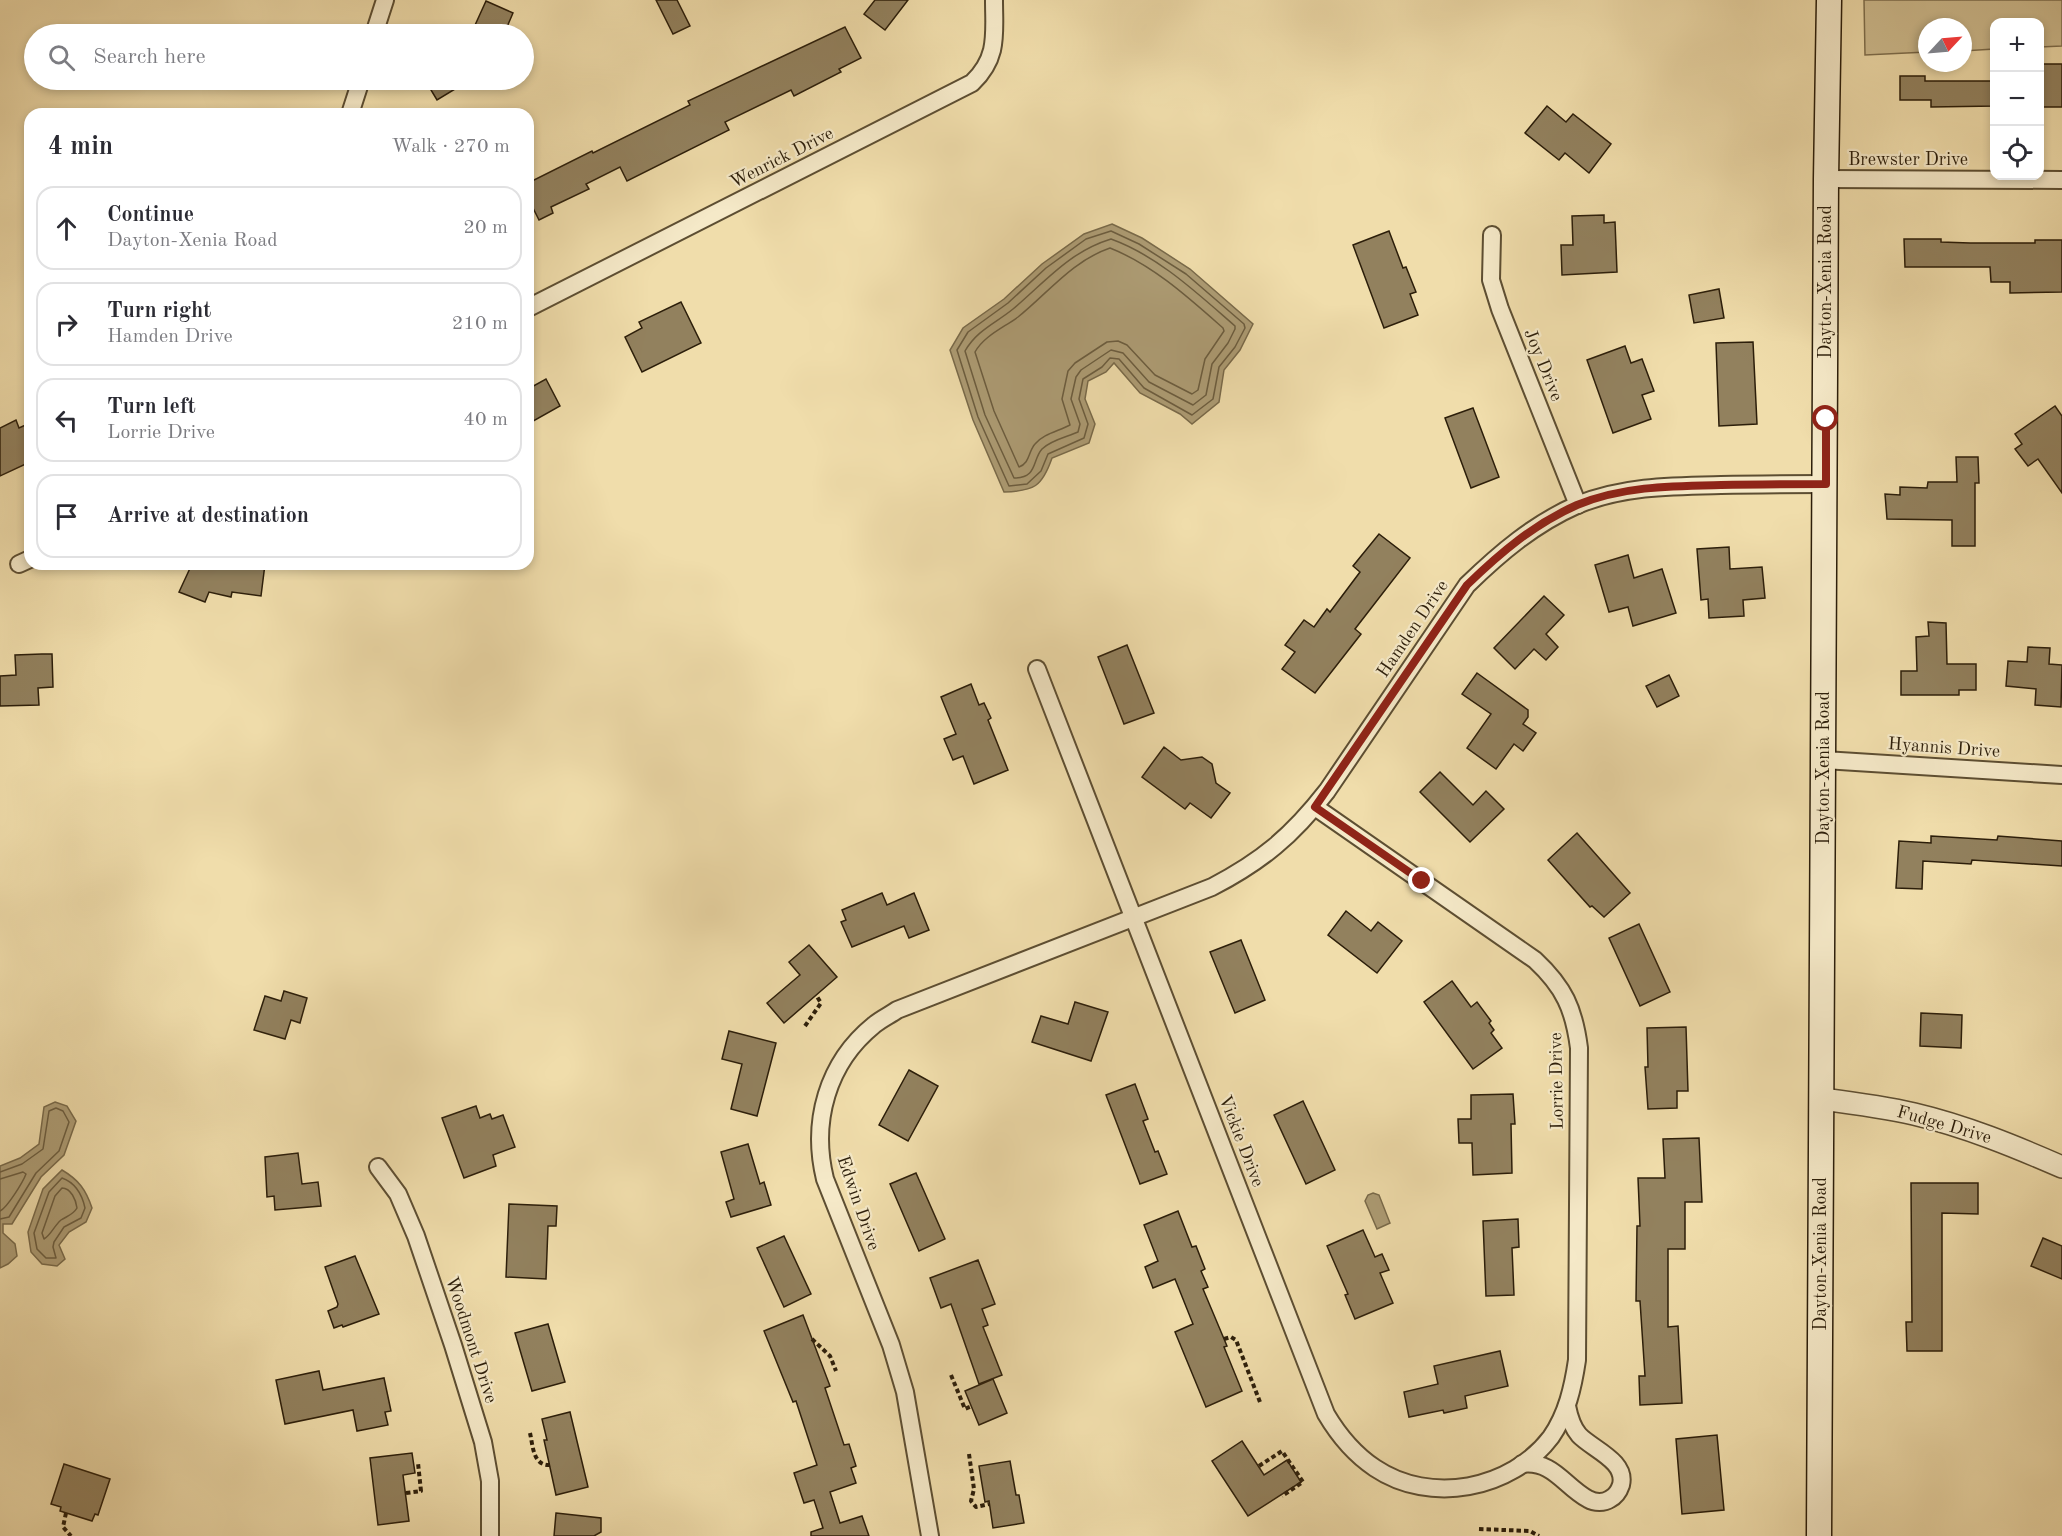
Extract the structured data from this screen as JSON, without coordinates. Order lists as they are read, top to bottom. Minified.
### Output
{"streets":{"main road":["Dayton-Xenia Road"],"street":["Wenrick Drive","Brewster Drive","Joy Drive","Hamden Drive","Hyannis Drive","Lorrie Drive","Fudge Drive","Vickie Drive","Edwin Drive","Woodmont Drive"]},"crossings":[["Brewster Drive","Dayton-Xenia Road"],["Dayton-Xenia Road","Hamden Drive"],["Dayton-Xenia Road","Hyannis Drive"],["Dayton-Xenia Road","Fudge Drive"],["Joy Drive","Hamden Drive"],["Hamden Drive","Lorrie Drive"],["Hamden Drive","Vickie Drive"],["Hamden Drive","Edwin Drive"],["Lorrie Drive","Vickie Drive"],["Vickie Drive","Edwin Drive"]],"north":"top right","page":{"map_buttons":["+","−"],"search":"Search here","heading":["4 min","Walk · 270 m"],"list":[["Continue","Dayton-Xenia Road","20 m"],["Turn right","Hamden Drive","210 m"],["Turn left","Lorrie Drive","40 m"],"Arrive at destination"]}}
